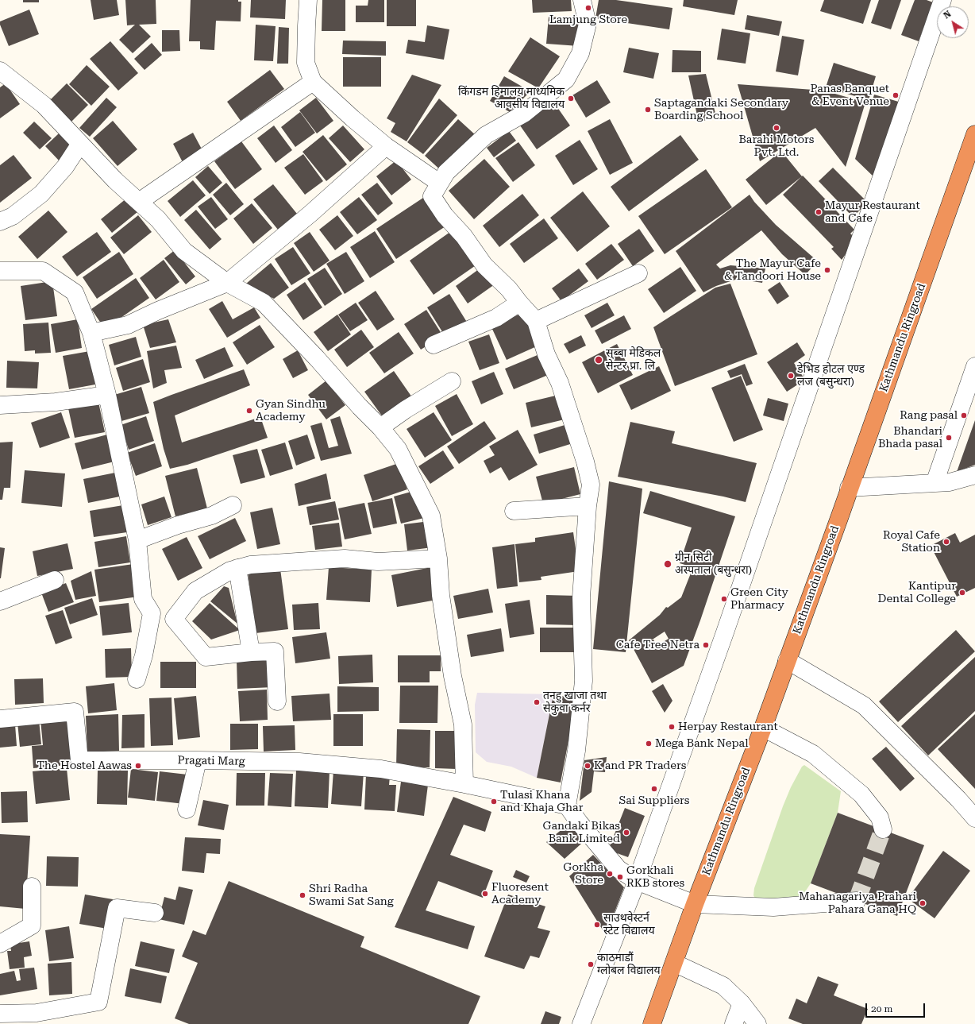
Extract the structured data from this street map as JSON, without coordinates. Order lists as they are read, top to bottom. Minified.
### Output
{"streets":{"highway":["Kathmandu Ringroad"],"street":["Pragati Marg"]},"places":["Lamjung Store","Panas Banquet & Event Venue","किंगडम हिमालय माध्यमिक आवसीय विद्यालय","Saptagandaki Secondary Boarding School","Barahi Motors Pvt. Ltd.","Mayur Restaurant and Cafe","The Mayur Cafe & Tandoori House","सुब्बा मेडिकल सेन्टर प्रा. लि","डेभिड होटल एण्ड लज (बसुन्धरा)","Gyan Sindhu Academy","Rang pasal","Bhandari Bhada pasal","Royal Cafe Station","ग्रीन सिटी अस्पताल (बसुन्धरा)","Kantipur Dental College","Green City Pharmacy","Cafe Tree Netra","तनहु खाजा तथा सेकुवा कर्नर","Herpay Restaurant","Mega Bank Nepal","The Hostel Aawas","K and PR Traders","Sai Suppliers","Tulasi Khana and Khaja Ghar","Gandaki Bikas Bank Limited","Gorkha Store","Gorkhali RKB stores","Fluoresent Academy","Shri Radha Swami Sat Sang","Mahanagariya Prahari Pahara Gana HQ","साउथवेस्टर्न स्टेट विद्यालय","काठमाडौं ग्लोबल विद्यालय"],"scale_bar":"20 m","north":"top left"}
